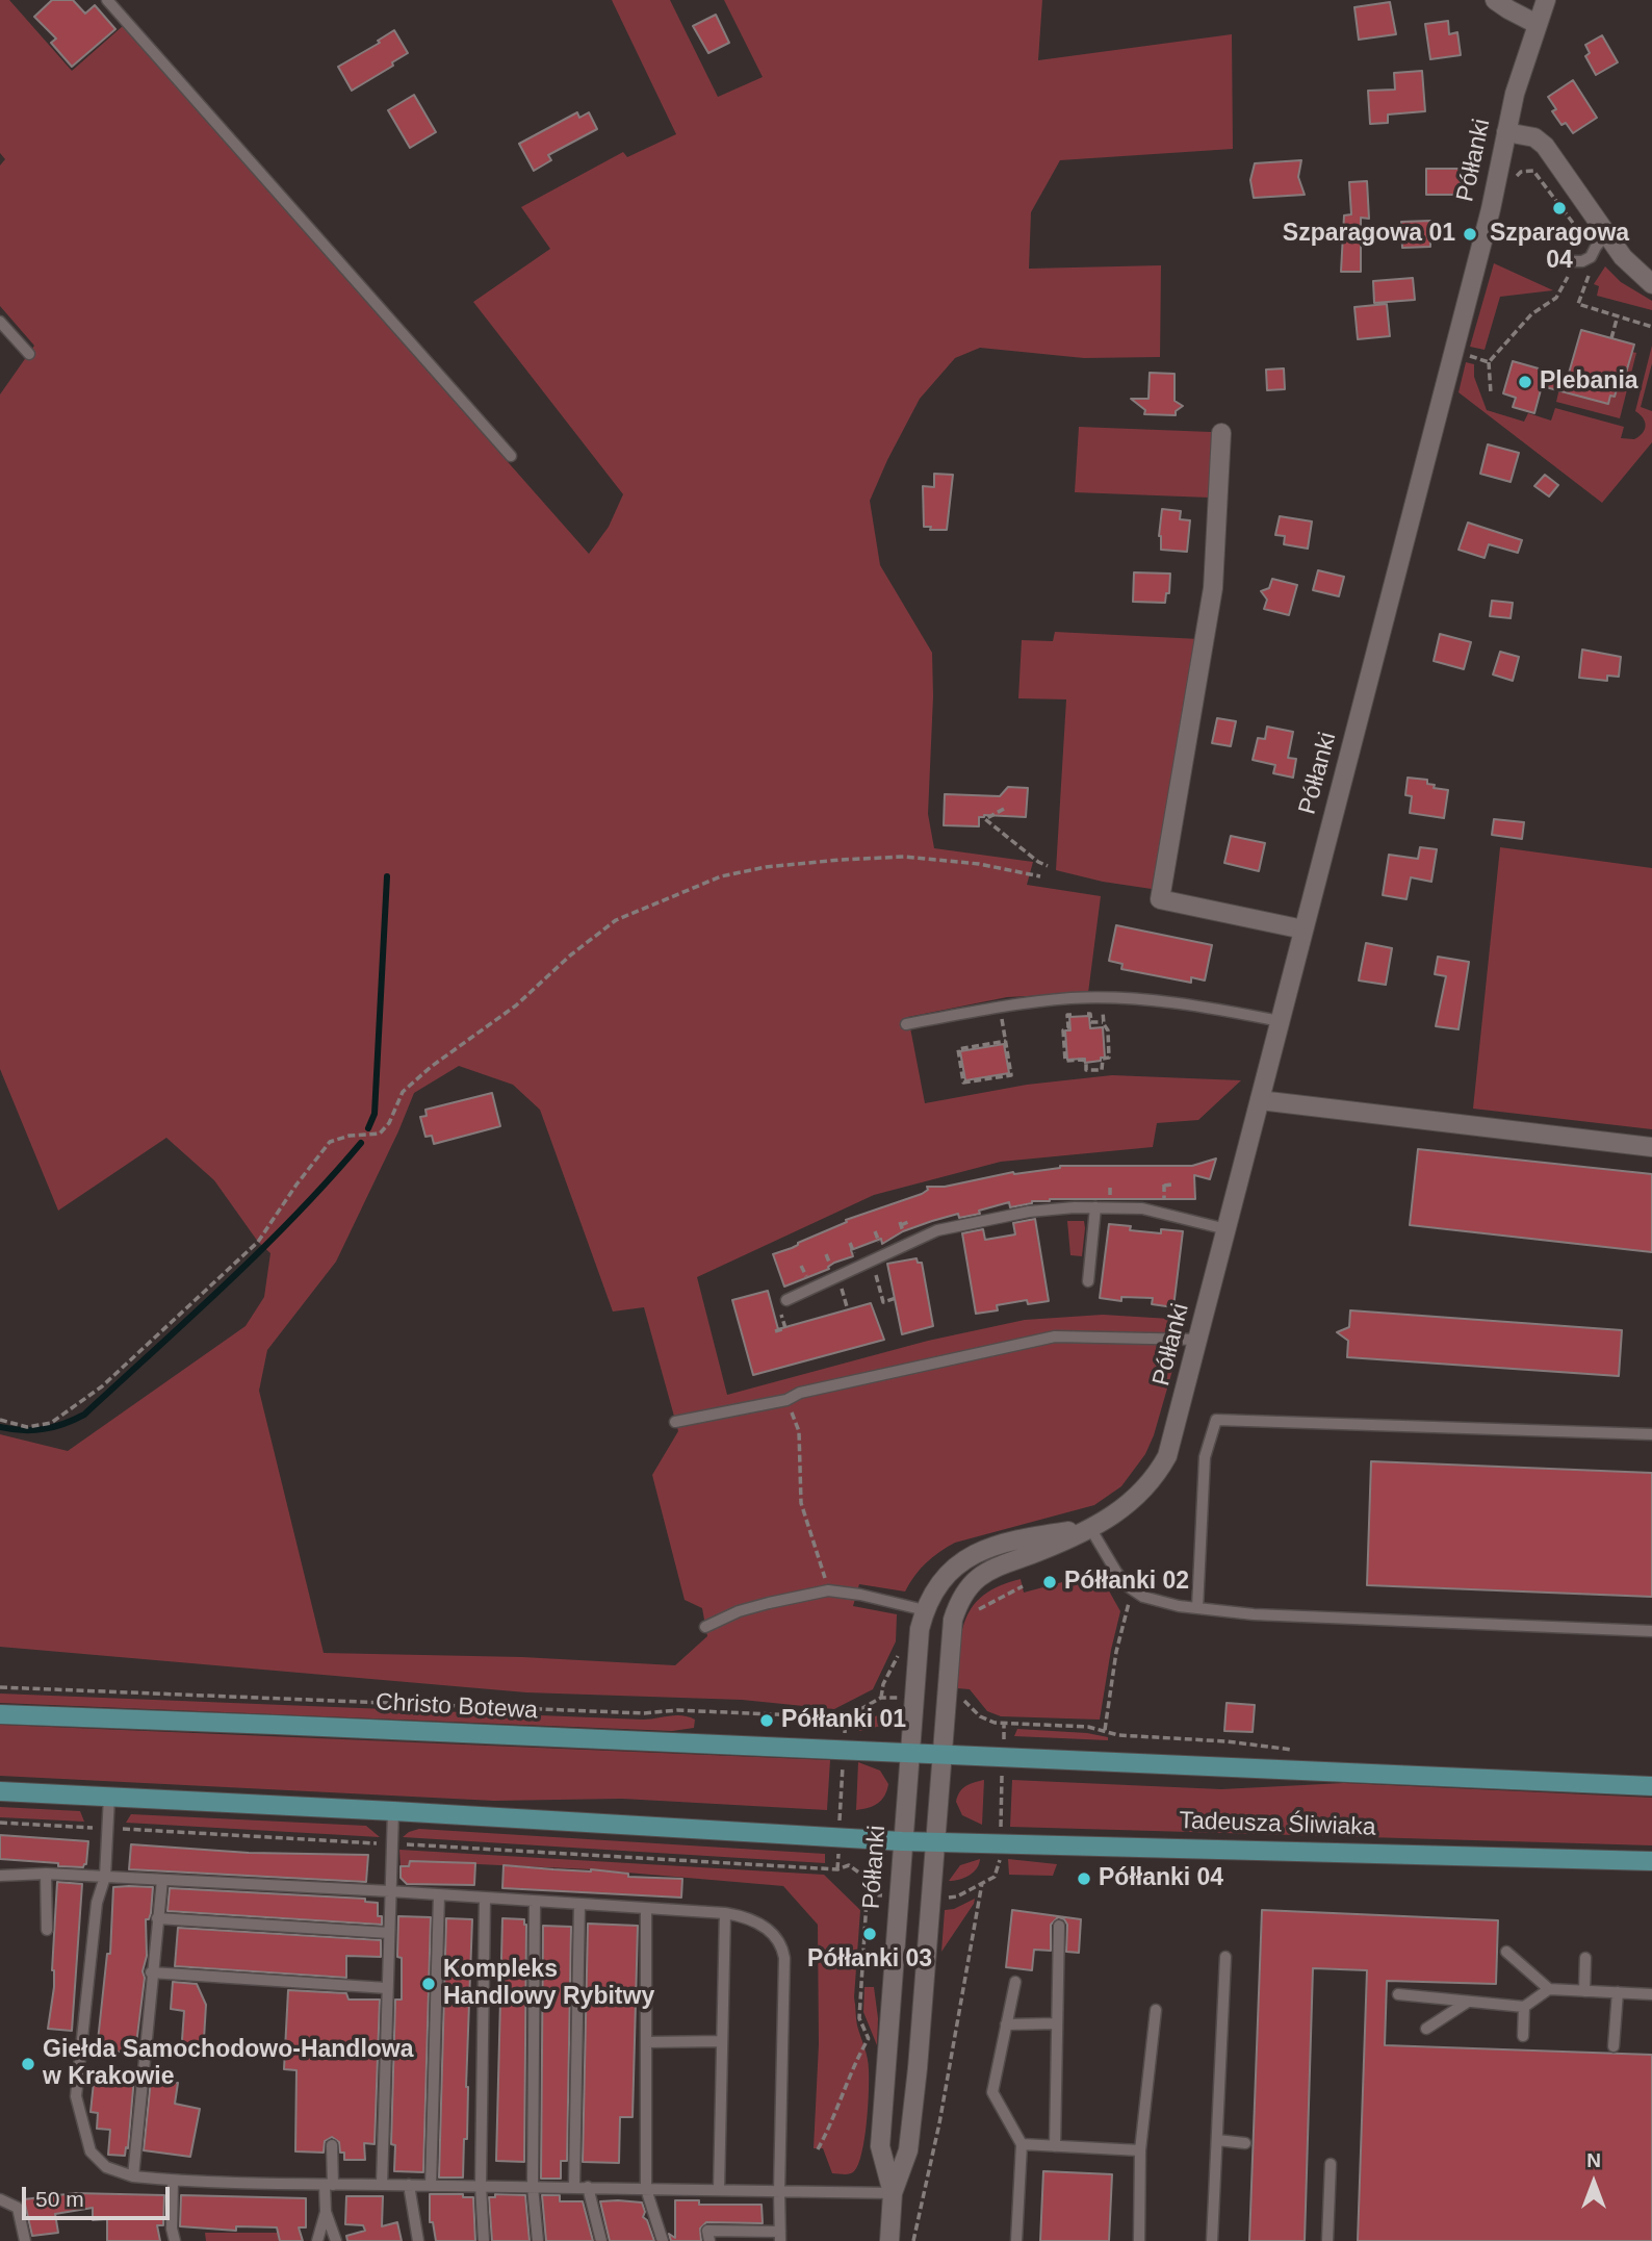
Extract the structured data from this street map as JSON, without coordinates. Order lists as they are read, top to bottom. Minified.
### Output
{"streets":{"main road":["Christo Botewa","Tadeusza Śliwiaka"],"street":["Półłanki"]},"crossings":[["Półłanki","Christo Botewa"],["Półłanki","Tadeusza Śliwiaka"]],"places":["Szparagowa 04","Szparagowa 01","Plebania","Półłanki 02","Półłanki 01","Półłanki 04","Półłanki 03","Kompleks Handlowy Rybitwy","Giełda Samochodowo-Handlowa w Krakowie"],"scale_bar":"50 m","north":"top"}
